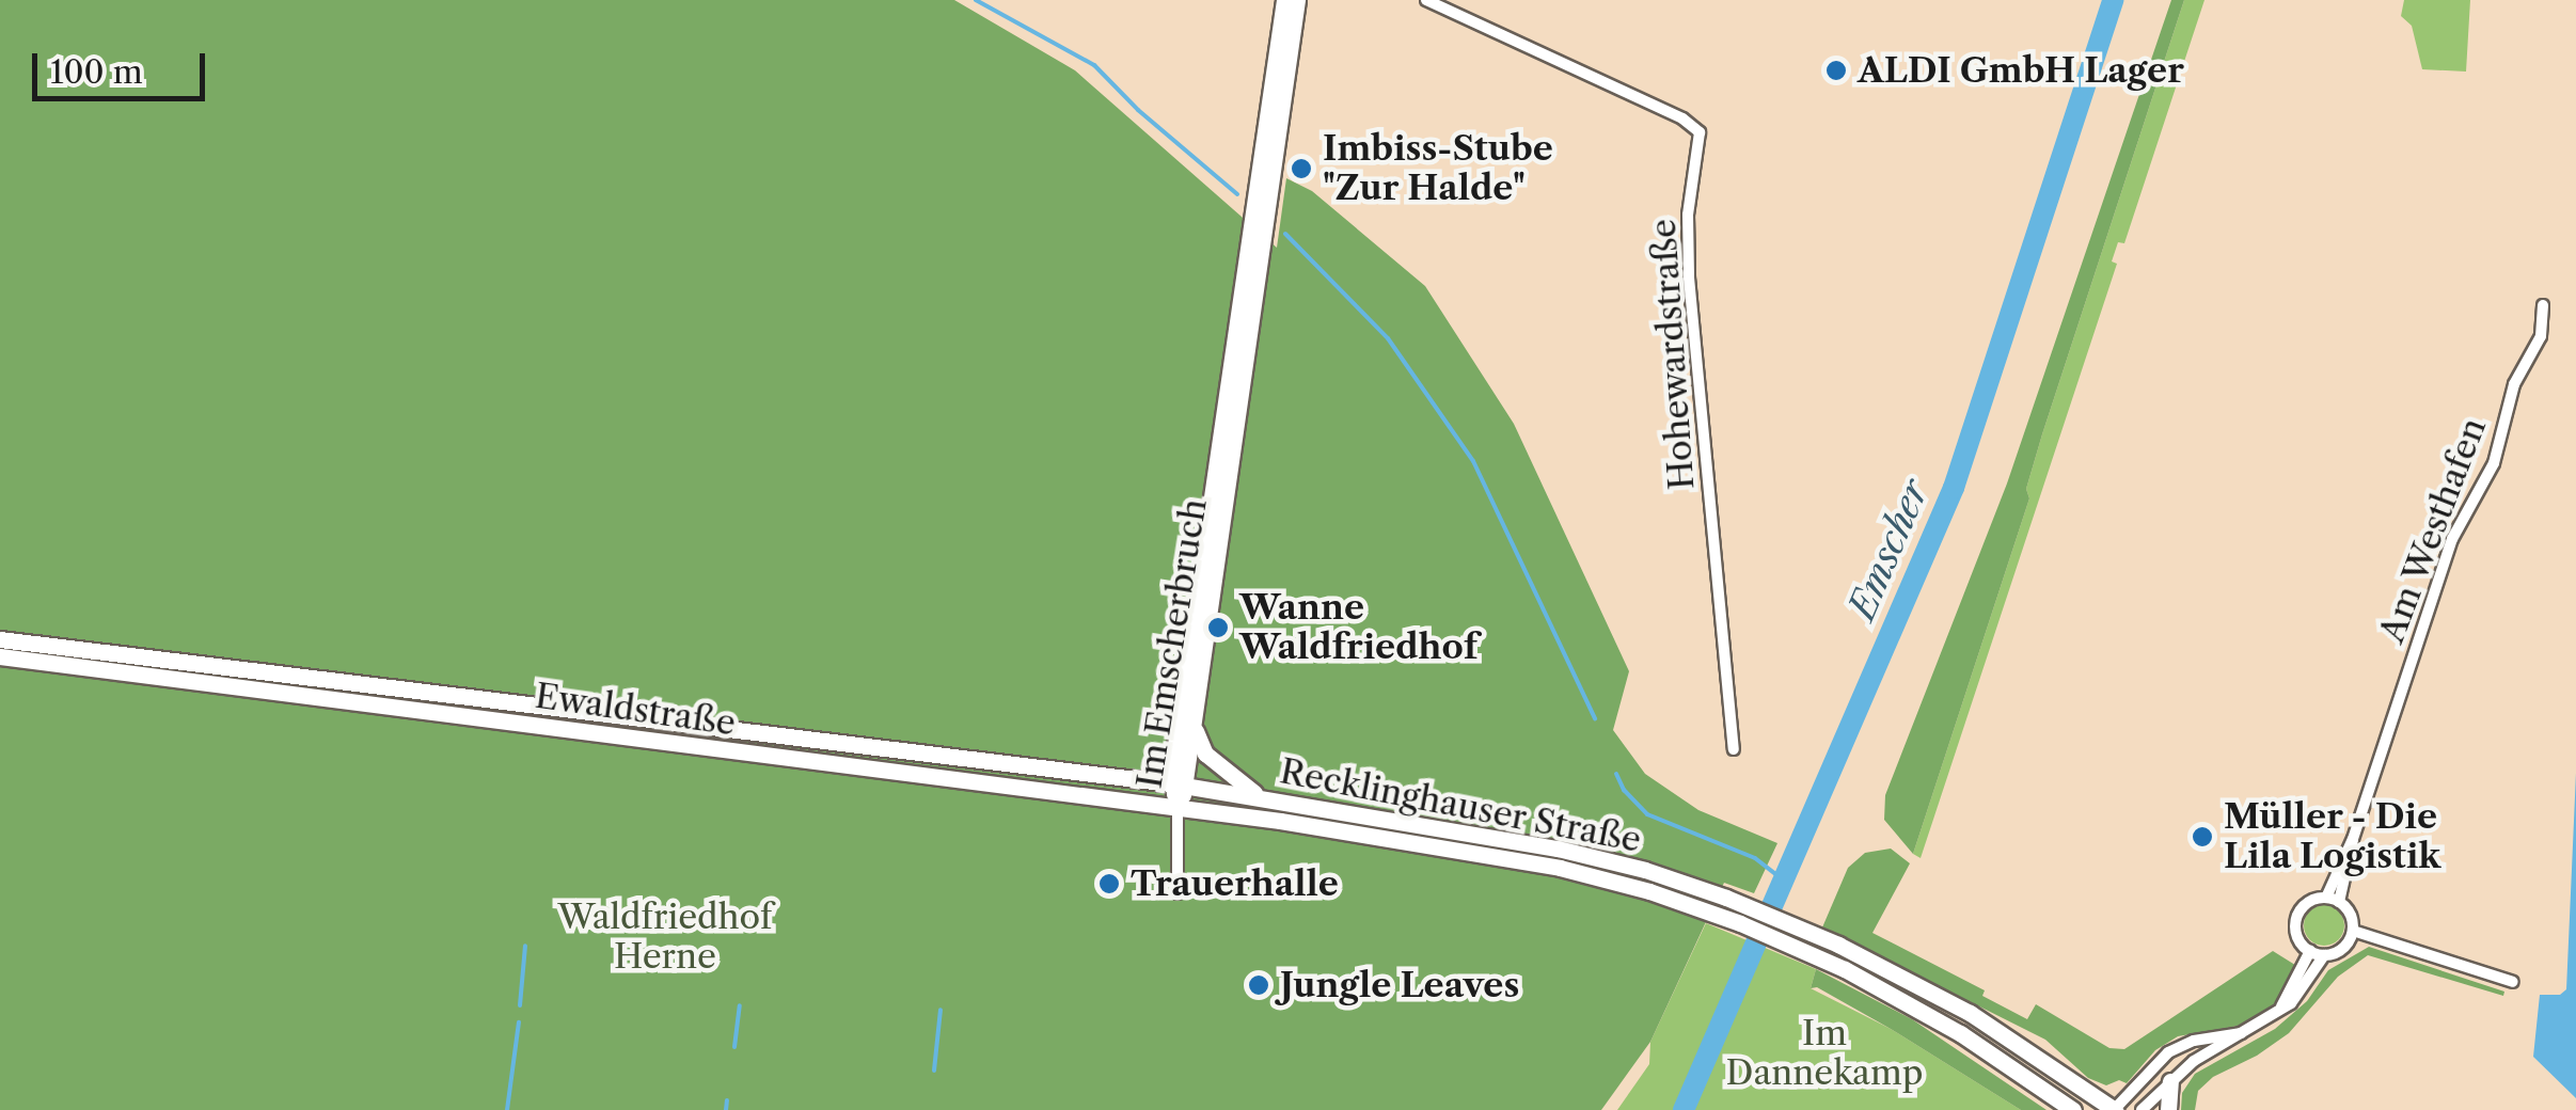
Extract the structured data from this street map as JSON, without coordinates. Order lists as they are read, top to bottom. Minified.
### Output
{"streets":{"main road":["Im Emscherbruch","Ewaldstraße","Recklinghauser Straße"],"street":["Hohewardstraße","Am Westhafen"]},"crossings":[["Im Emscherbruch","Ewaldstraße"],["Im Emscherbruch","Recklinghauser Straße"],["Ewaldstraße","Recklinghauser Straße"]],"water":["Emscher"],"parks":["Waldfriedhof Herne","Im Dannekamp"],"places":["ALDI GmbH Lager","Imbiss-Stube \"Zur Halde\"","Wanne Waldfriedhof","Müller - Die Lila Logistik","Trauerhalle","Jungle Leaves"],"scale_bar":"100 m"}
